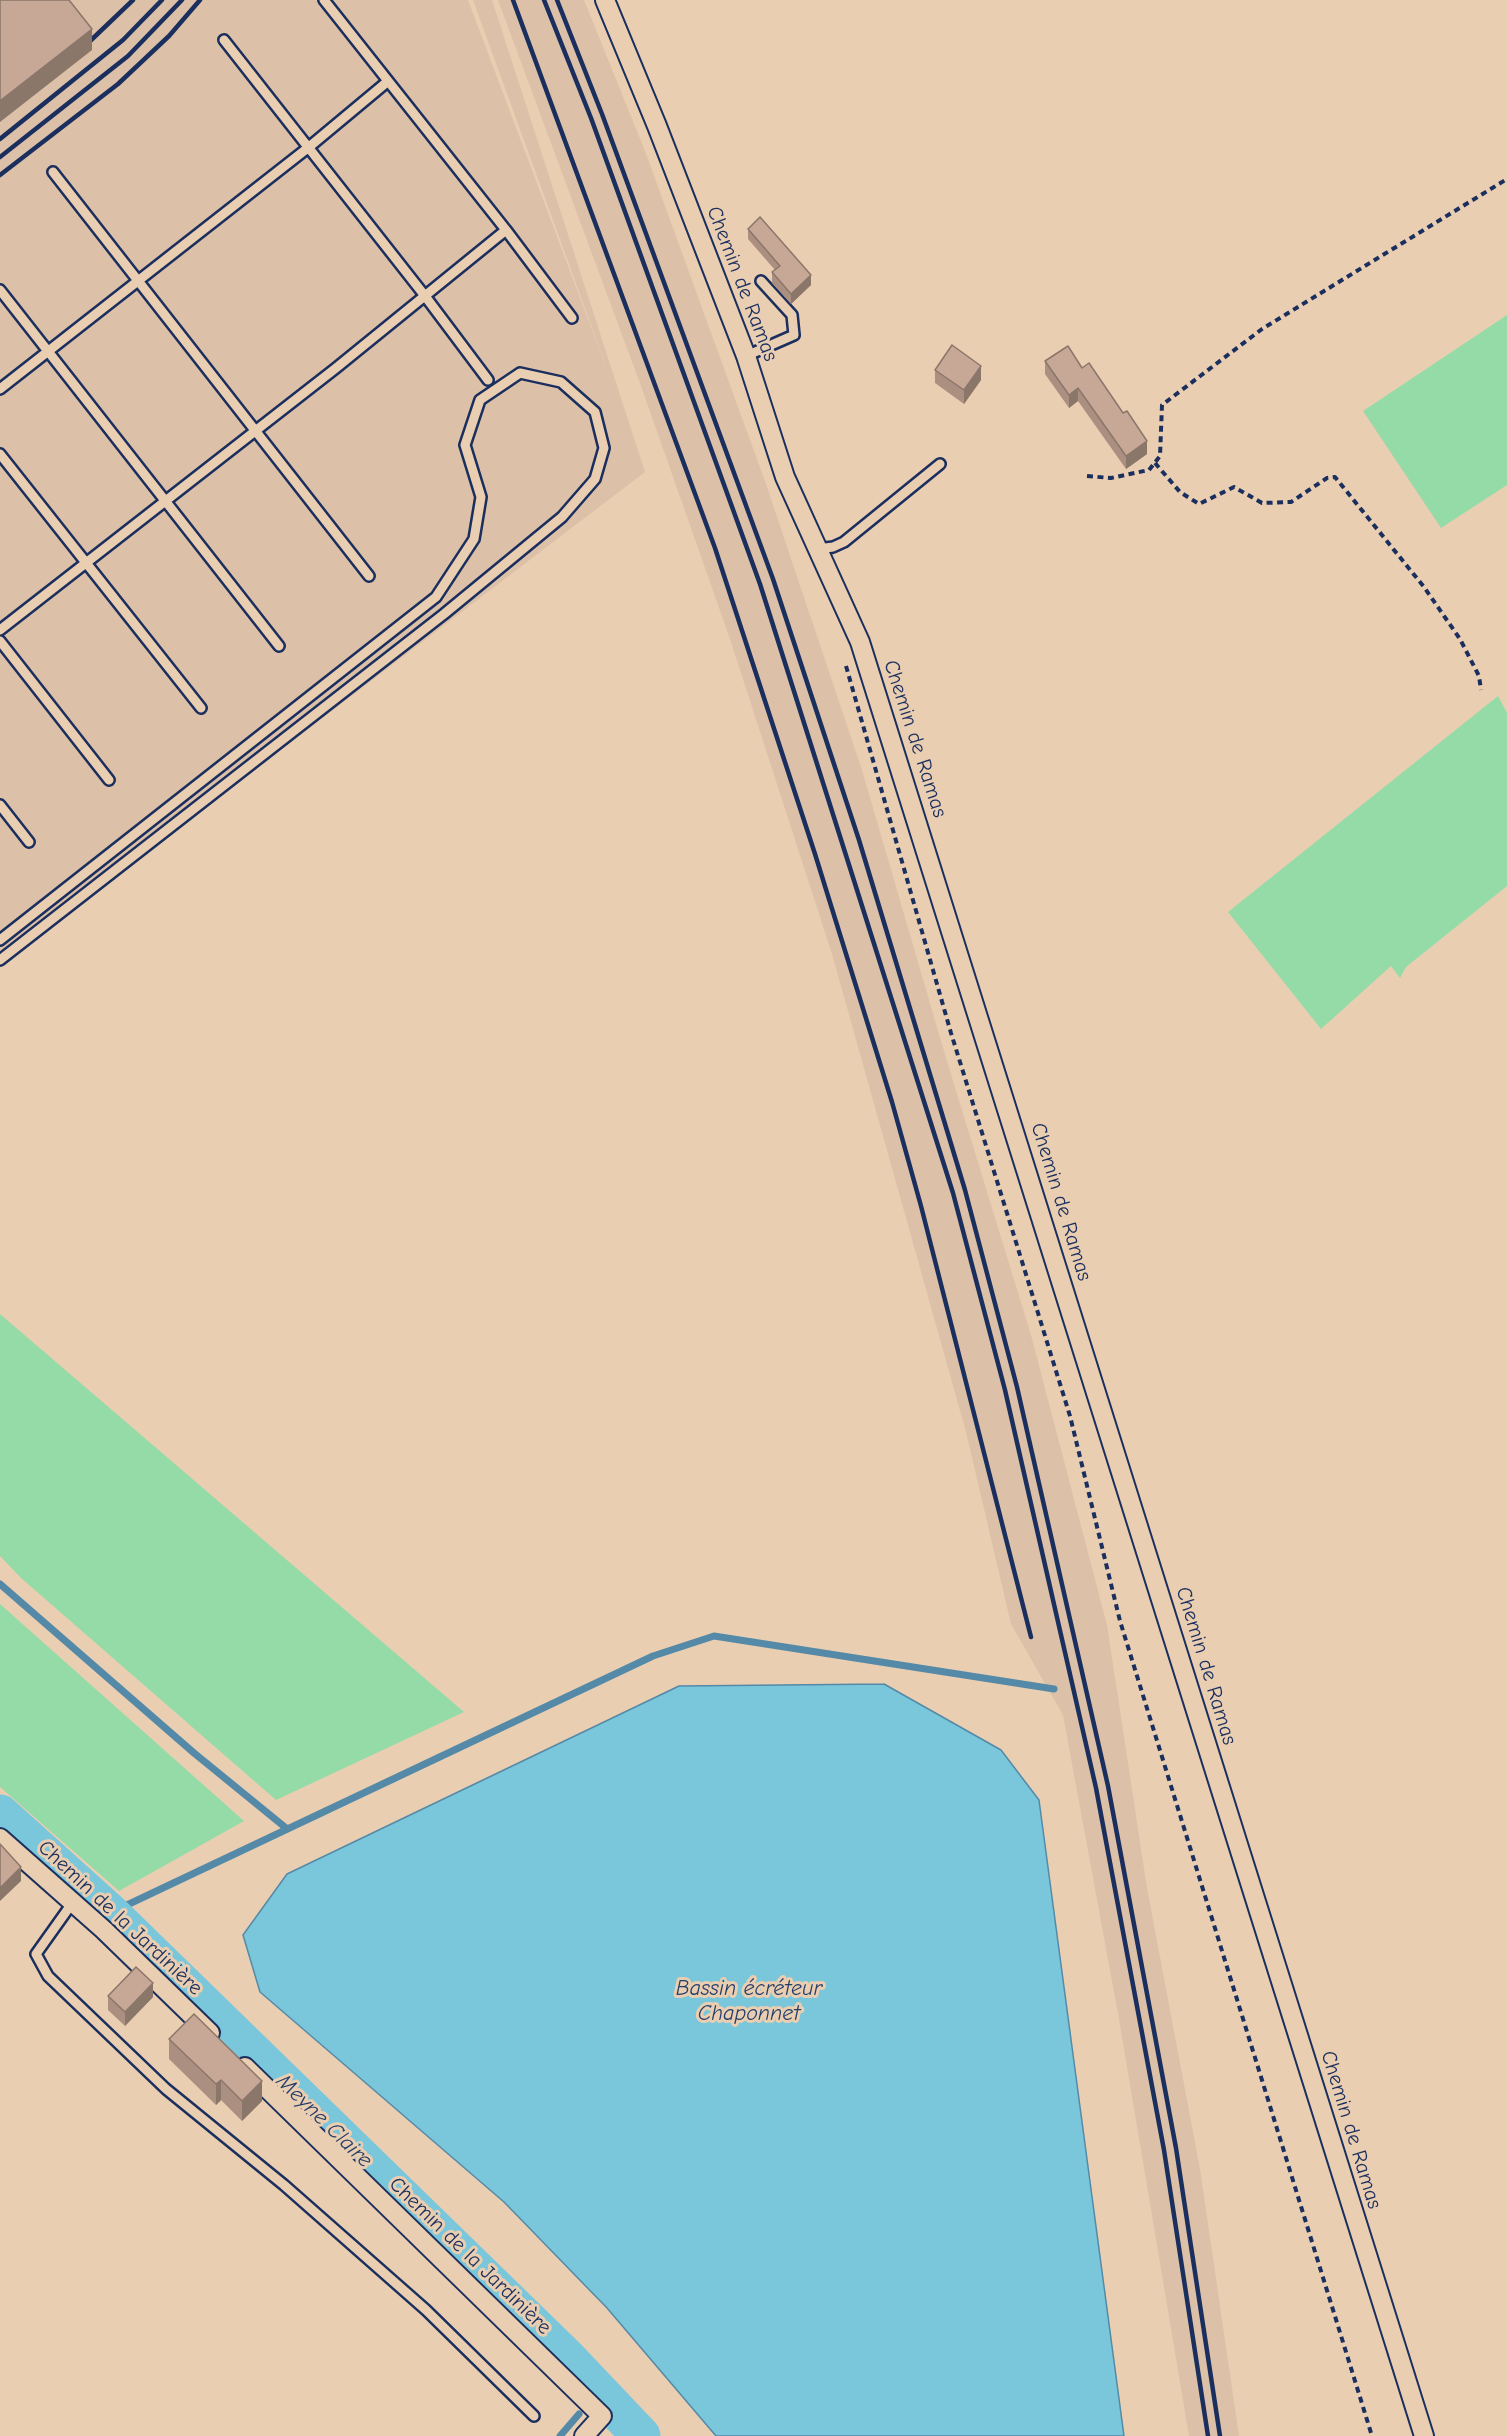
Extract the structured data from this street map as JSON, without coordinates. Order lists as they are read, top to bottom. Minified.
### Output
{"streets":{"street":["Chemin de Ramas","Chemin de la Jardinière"]},"water":["Bassin écréteur Chaponnet","Meyne Claire"]}
